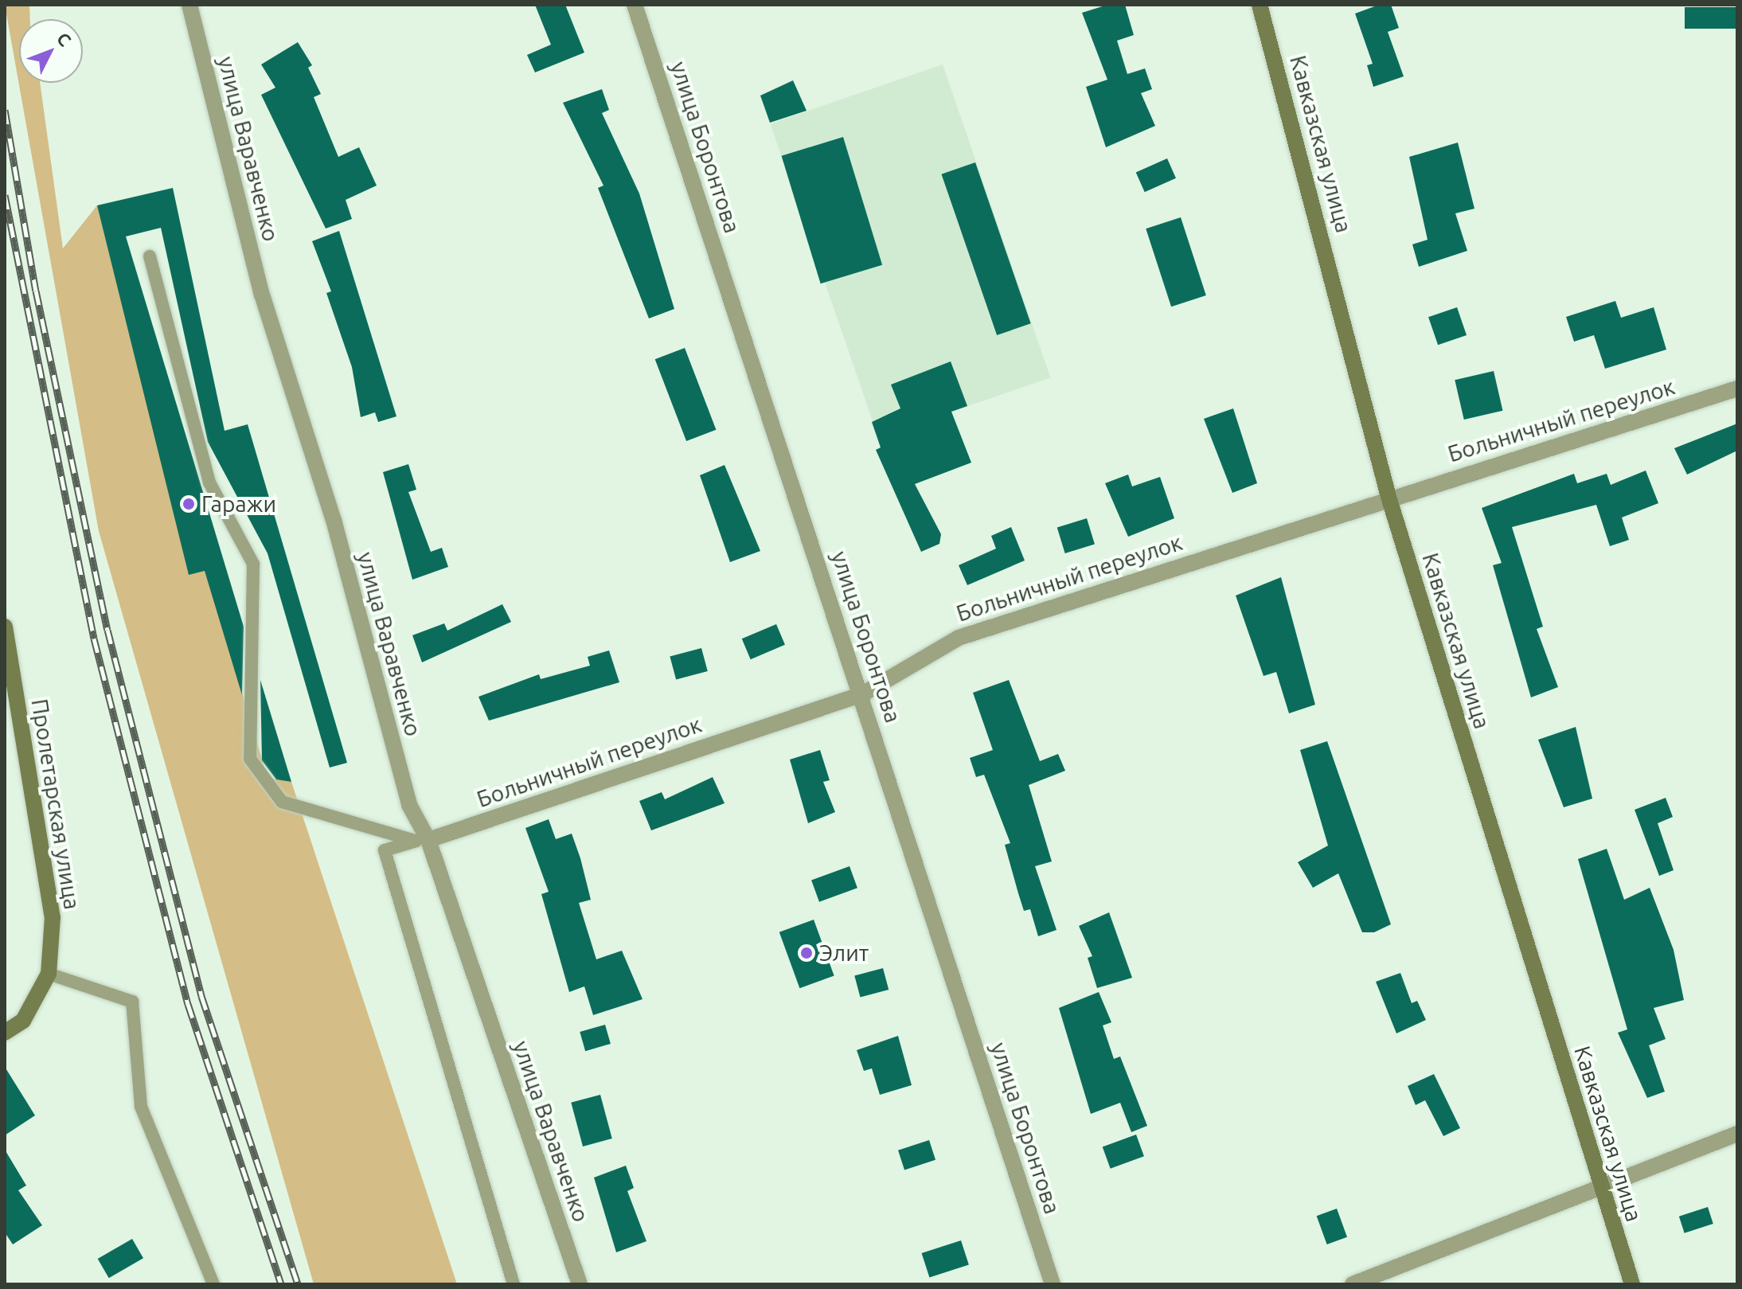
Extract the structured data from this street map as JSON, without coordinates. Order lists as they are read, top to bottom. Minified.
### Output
{"streets":{"street":["Кавказская улица","улица Боронтова","улица Варавченко","Больничный переулок","Пролетарская улица"]},"crossings":[["Кавказская улица","Больничный переулок"],["улица Боронтова","Больничный переулок"],["улица Варавченко","Больничный переулок"]],"places":["Гаражи","Элит"],"north":"top right"}
